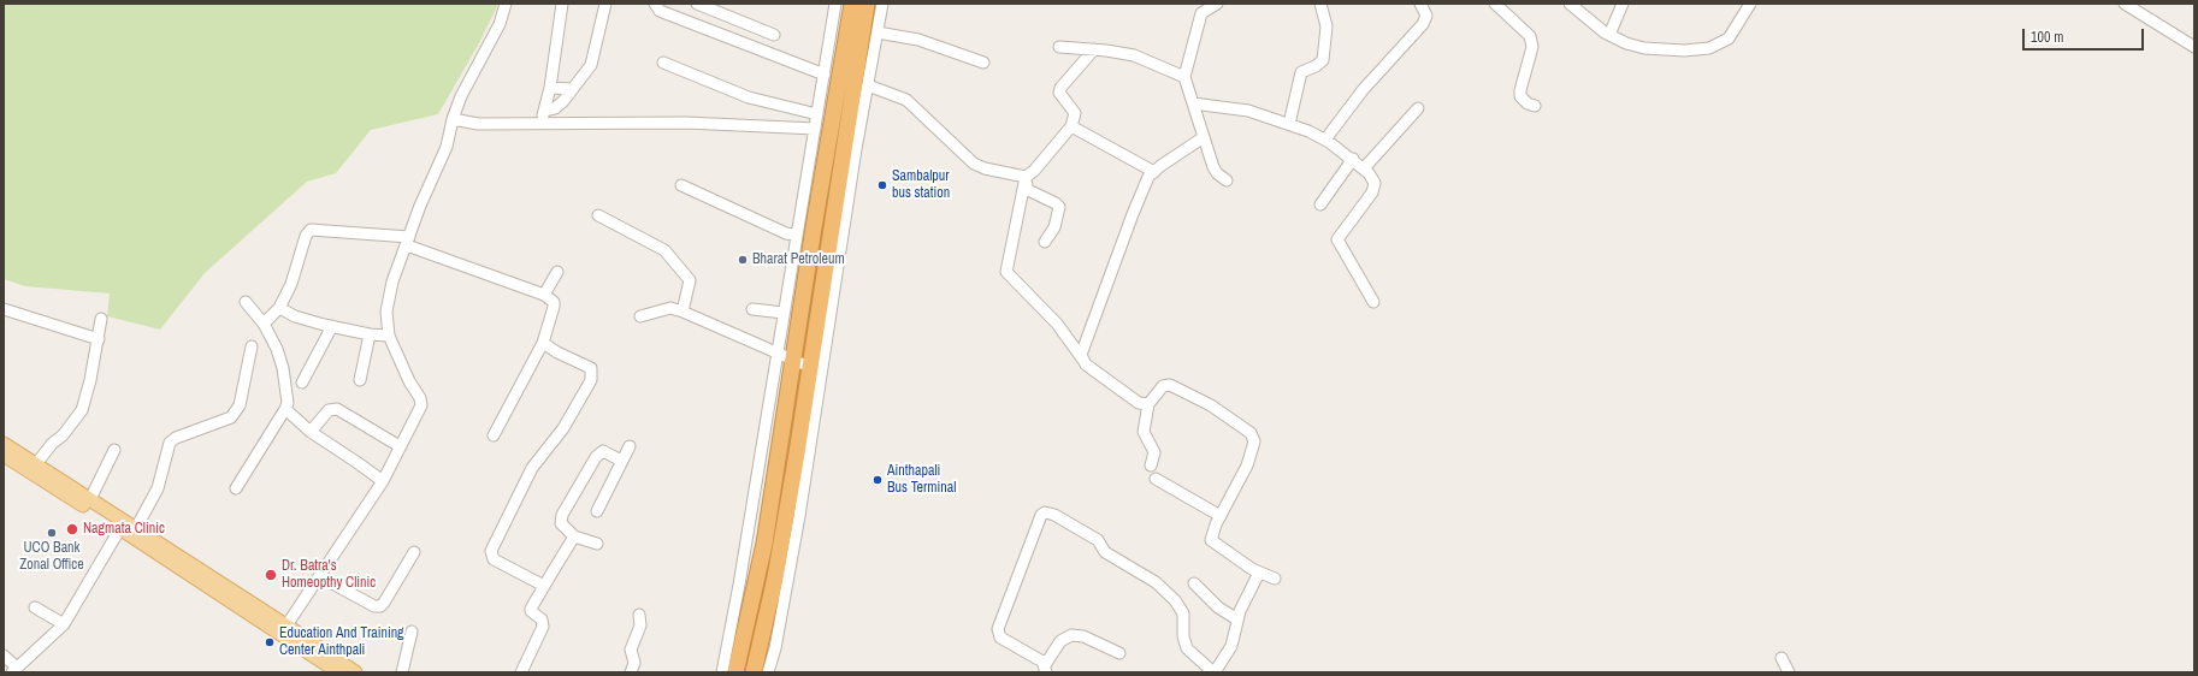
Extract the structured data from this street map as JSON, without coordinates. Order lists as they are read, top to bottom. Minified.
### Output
{"places":["Sambalpur bus station","Bharat Petroleum","Ainthapali Bus Terminal","Nagmata Clinic","UCO Bank Zonal Office","Dr. Batra's Homeopthy Clinic","Education And Training Center Ainthpali"],"scale_bar":"100 m"}
